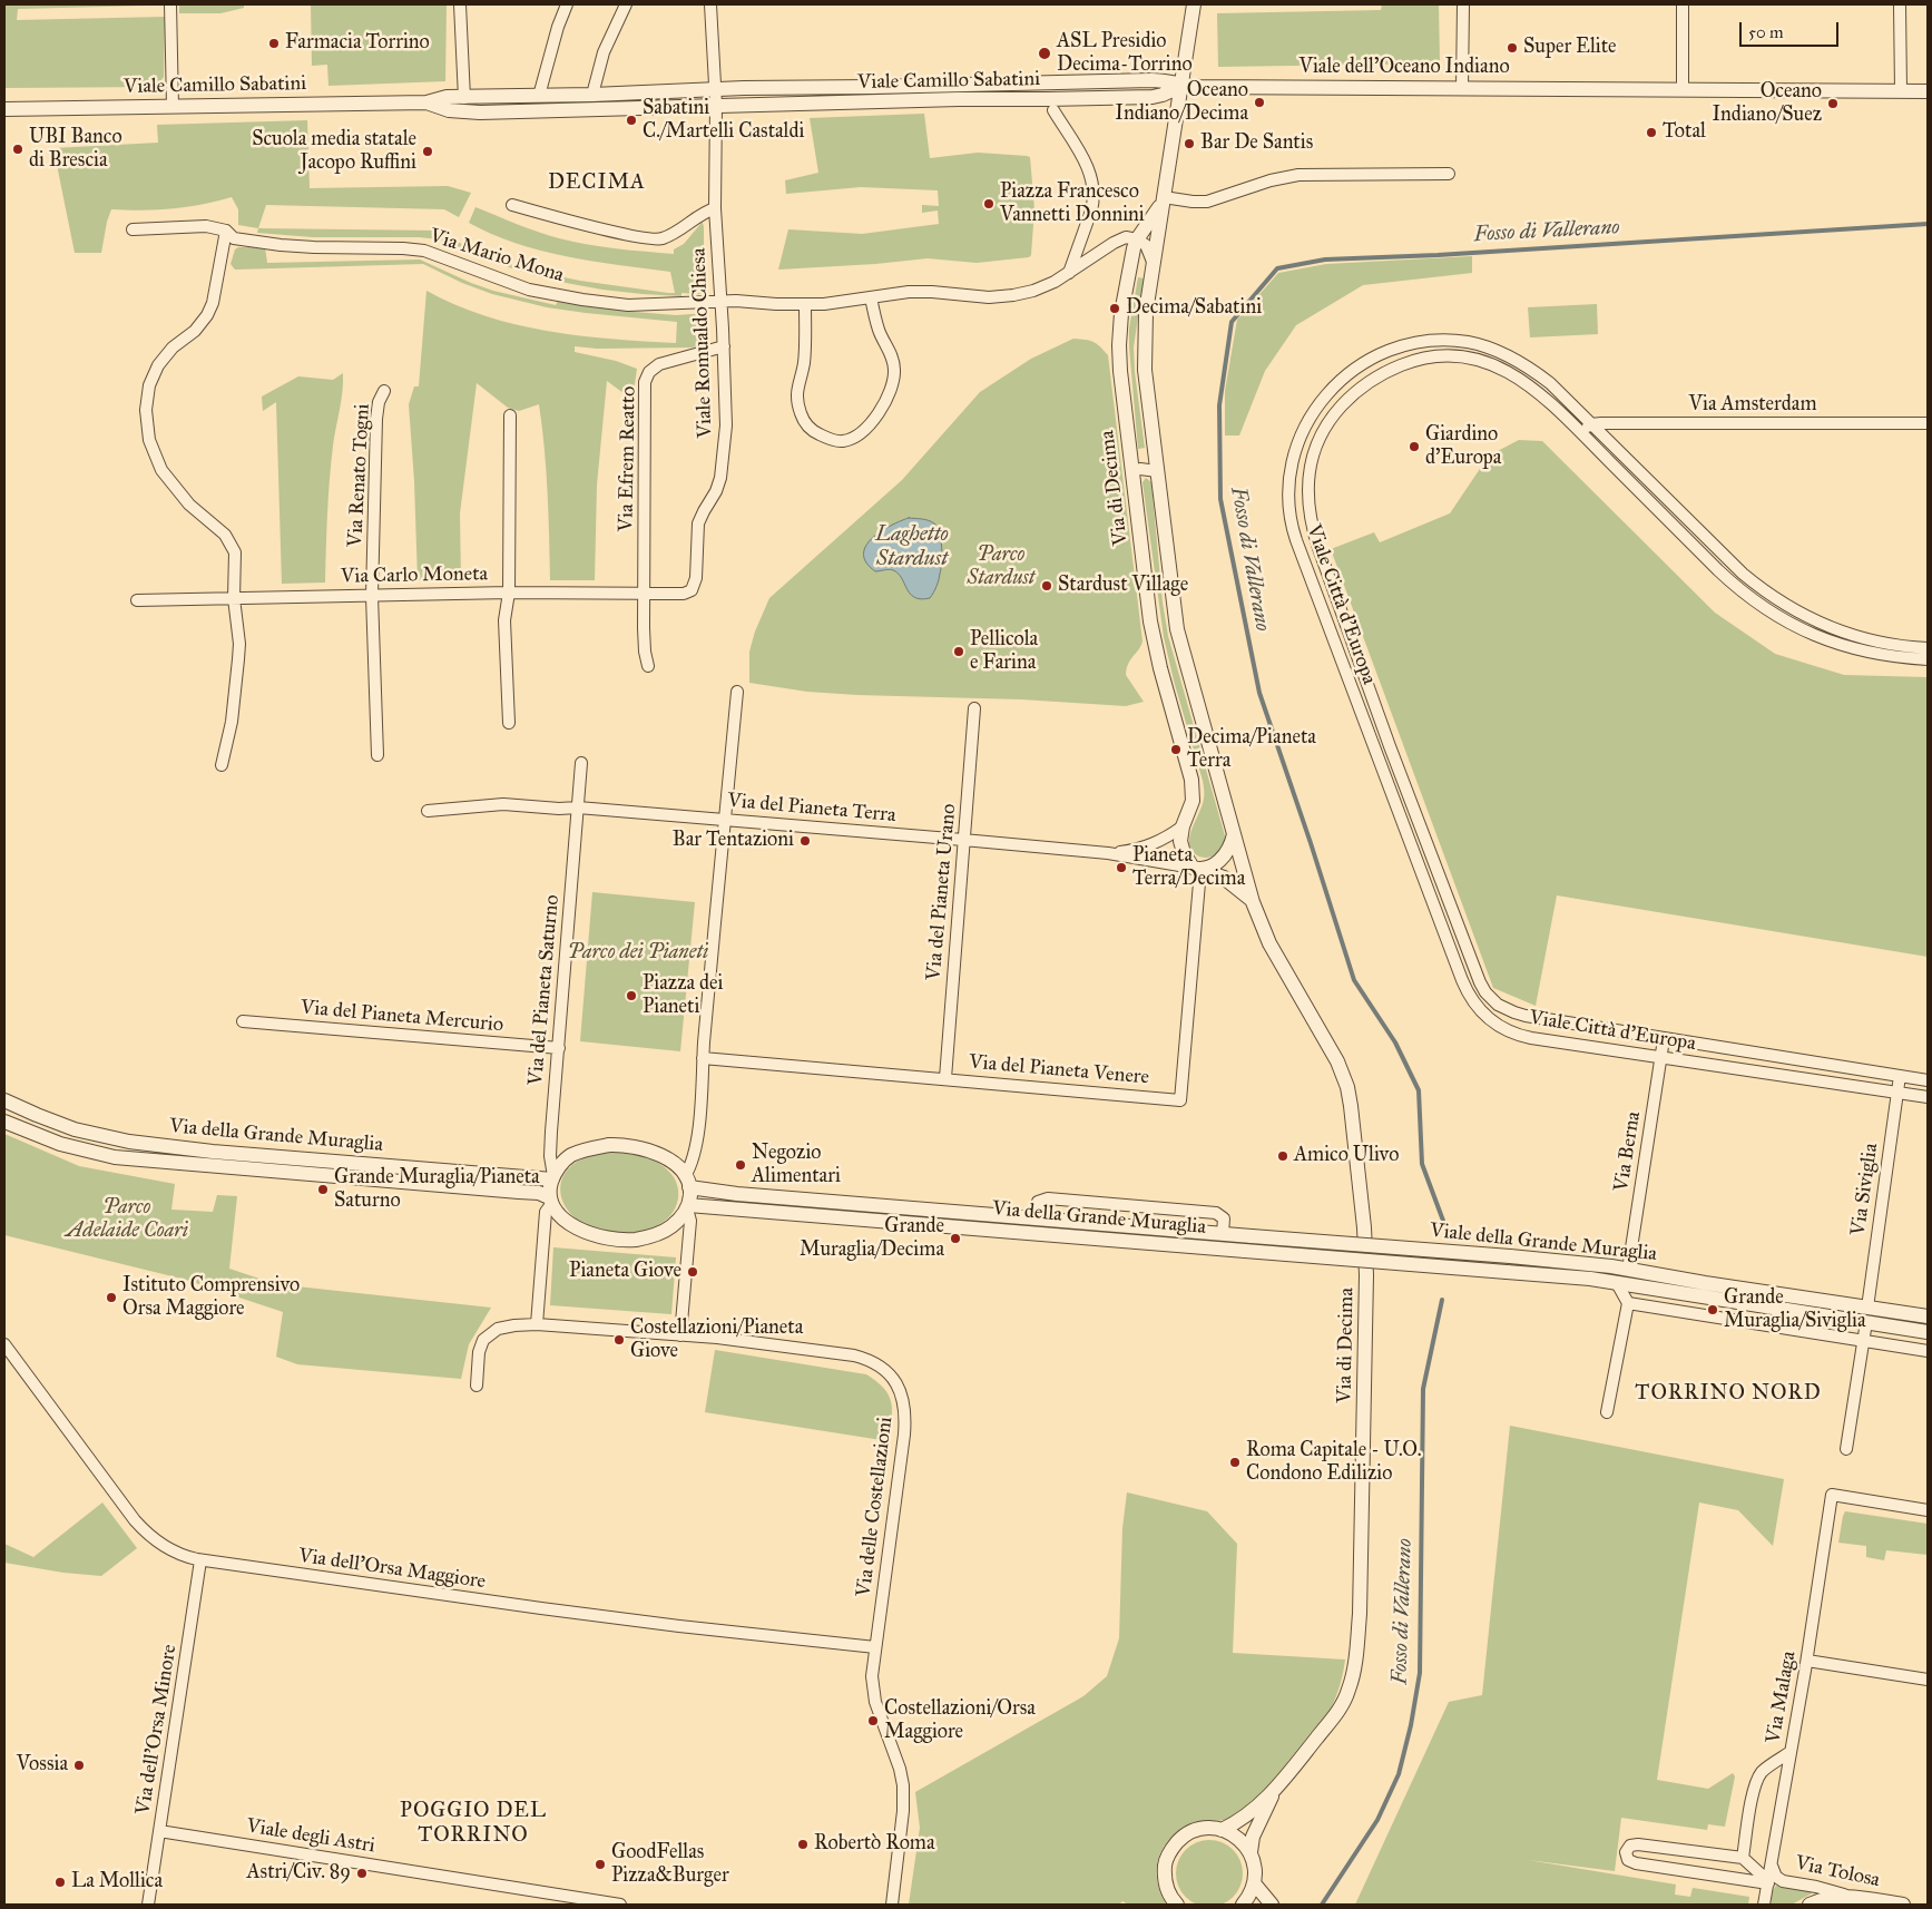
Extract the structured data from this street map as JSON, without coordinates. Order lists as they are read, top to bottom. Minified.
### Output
{"streets":{"street":["Viale dell'Oceano Indiano","Viale Camillo Sabatini","Via Mario Mona","Viale Romualdo Chiesa","Via Amsterdam","Via Efrem Reatto","Via Renato Togni","Via di Decima","Via Carlo Moneta","Viale Città d'Europa","Via del Pianeta Terra","Via del Pianeta Urano","Via del Pianeta Saturno","Via del Pianeta Mercurio","Via del Pianeta Venere","Via della Grande Muraglia","Via Berna","Via Siviglia","Viale della Grande Muraglia","Via delle Costellazioni","Via dell'Orsa Maggiore","Via Malaga","Via dell'Orsa Minore","Viale degli Astri","Via Tolosa"]},"crossings":[["Viale dell'Oceano Indiano","Viale Camillo Sabatini"],["Viale dell'Oceano Indiano","Via di Decima"],["Viale Camillo Sabatini","Viale Romualdo Chiesa"],["Viale Camillo Sabatini","Via di Decima"],["Via Mario Mona","Viale Romualdo Chiesa"],["Via Mario Mona","Via di Decima"],["Viale Romualdo Chiesa","Via Efrem Reatto"],["Viale Romualdo Chiesa","Via Carlo Moneta"],["Via Amsterdam","Viale Città d'Europa"],["Via Efrem Reatto","Via Carlo Moneta"],["Via Renato Togni","Via Carlo Moneta"],["Via di Decima","Via del Pianeta Terra"],["Via di Decima","Via del Pianeta Venere"],["Viale Città d'Europa","Via Berna"],["Viale Città d'Europa","Via Siviglia"],["Via del Pianeta Terra","Via del Pianeta Urano"],["Via del Pianeta Terra","Via del Pianeta Saturno"],["Via del Pianeta Terra","Via del Pianeta Venere"],["Via del Pianeta Urano","Via del Pianeta Venere"],["Via del Pianeta Saturno","Via del Pianeta Mercurio"],["Via del Pianeta Saturno","Via della Grande Muraglia"],["Via della Grande Muraglia","Viale della Grande Muraglia"],["Via Berna","Viale della Grande Muraglia"],["Via Siviglia","Viale della Grande Muraglia"],["Via delle Costellazioni","Via dell'Orsa Maggiore"],["Via dell'Orsa Maggiore","Via dell'Orsa Minore"],["Via Malaga","Via Tolosa"],["Via dell'Orsa Minore","Viale degli Astri"]],"districts":["DECIMA","TORRINO NORD","POGGIO DEL TORRINO"],"water":["Fosso di Vallerano","Laghetto Stardust"],"parks":["Parco Stardust","Parco dei Pianeti","Parco Adelaide Coari"],"places":["Farmacia Torrino","Super Elite","ASL Presidio Decima-Torrino","Oceano Indiano/Decima","Oceano Indiano/Suez","Sabatini C./Martelli Castaldi","Total","Bar De Santis","UBI Banco di Brescia","Scuola media statale Jacopo Ruffini","Piazza Francesco Vannetti Donnini","Decima/Sabatini","Giardino d'Europa","Stardust Village","Pellicola e Farina","Decima/Pianeta Terra","Bar Tentazioni","Pianeta Terra/Decima","Piazza dei Pianeti","Amico Ulivo","Negozio Alimentari","Grande Muraglia/Pianeta Saturno","Grande Muraglia/Decima","Pianeta Giove","Istituto Comprensivo Orsa Maggiore","Grande Muraglia/Siviglia","Costellazioni/Pianeta Giove","Roma Capitale - U.O. Condono Edilizio","Costellazioni/Orsa Maggiore","Vossia","Robertò Roma","GoodFellas Pizza&Burger","Astri/Civ. 89","La Mollica"],"scale_bar":"50 m"}
